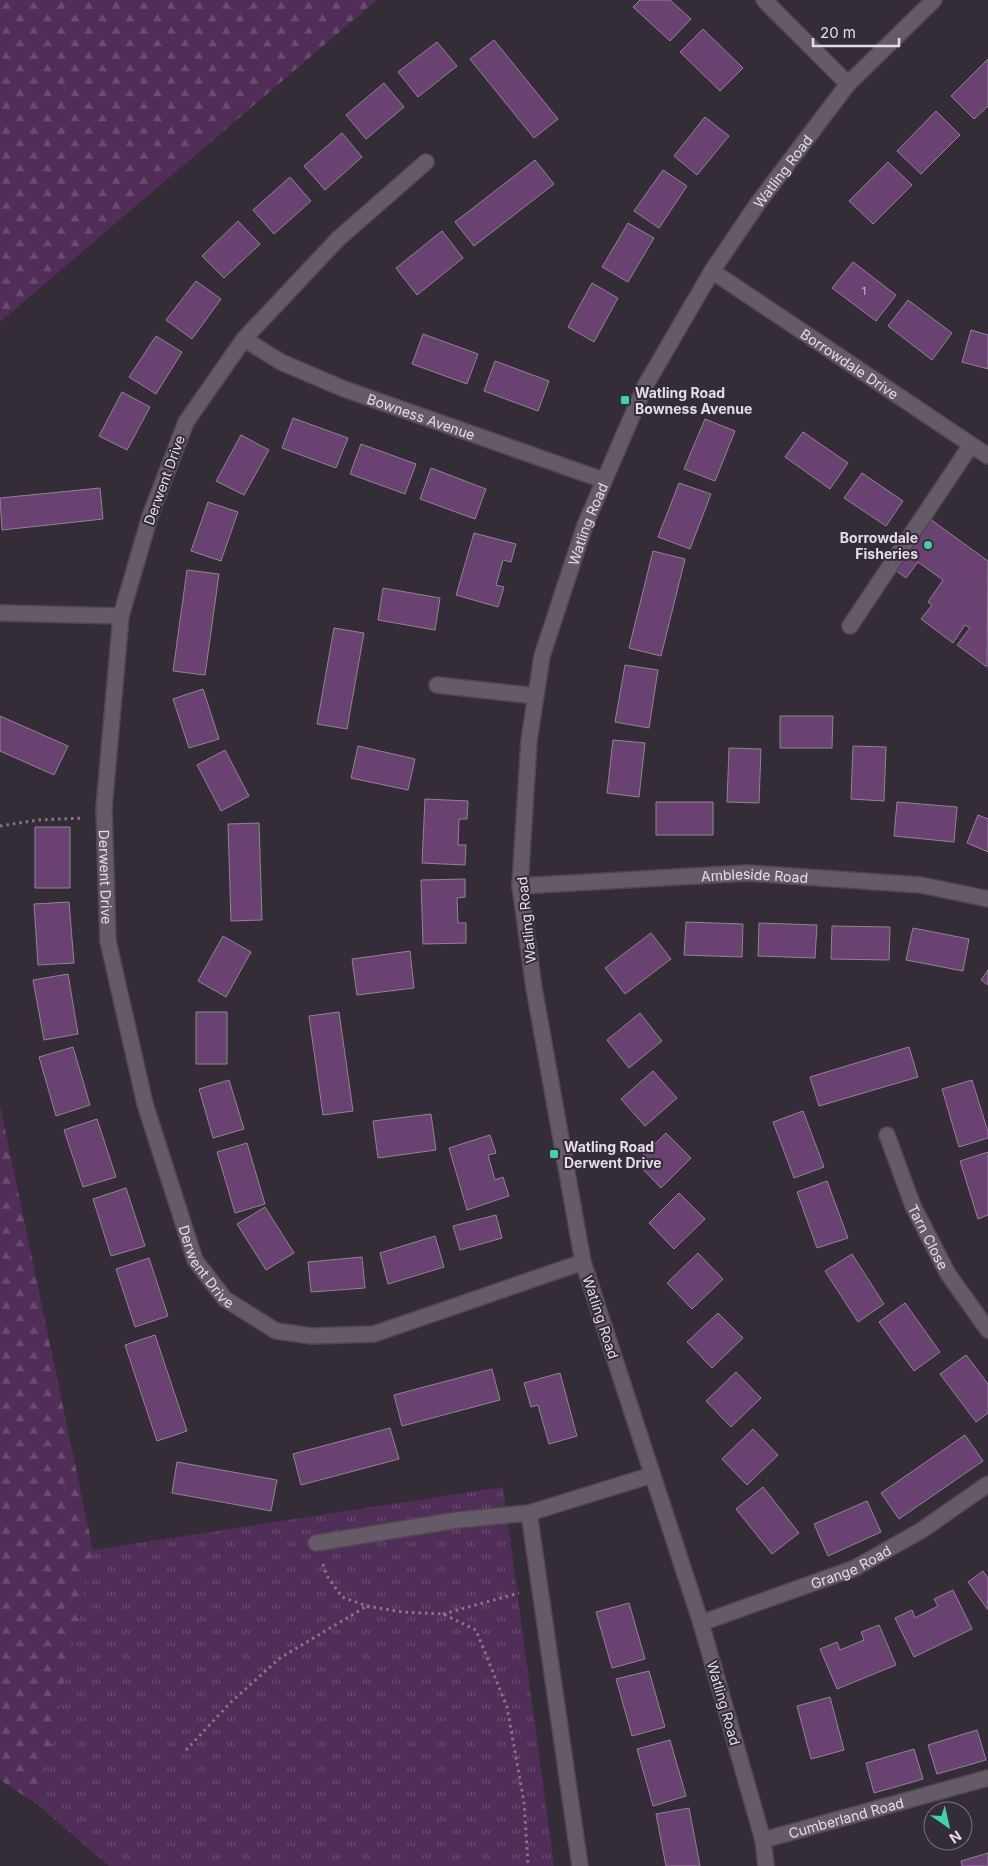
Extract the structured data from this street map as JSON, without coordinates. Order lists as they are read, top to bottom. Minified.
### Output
{"streets":{"street":["Watling Road","Borrowdale Drive","Bowness Avenue","Derwent Drive","Ambleside Road","Tarn Close","Grange Road","Cumberland Road"]},"crossings":[["Watling Road","Borrowdale Drive"],["Watling Road","Bowness Avenue"],["Watling Road","Derwent Drive"],["Watling Road","Ambleside Road"],["Watling Road","Grange Road"],["Watling Road","Cumberland Road"],["Bowness Avenue","Derwent Drive"]],"places":{"transit":["Watling Road Bowness Avenue","Watling Road Derwent Drive"],"other":["Borrowdale Fisheries"]},"house_numbers":["1"],"scale_bar":"20 m","north":"bottom right"}
